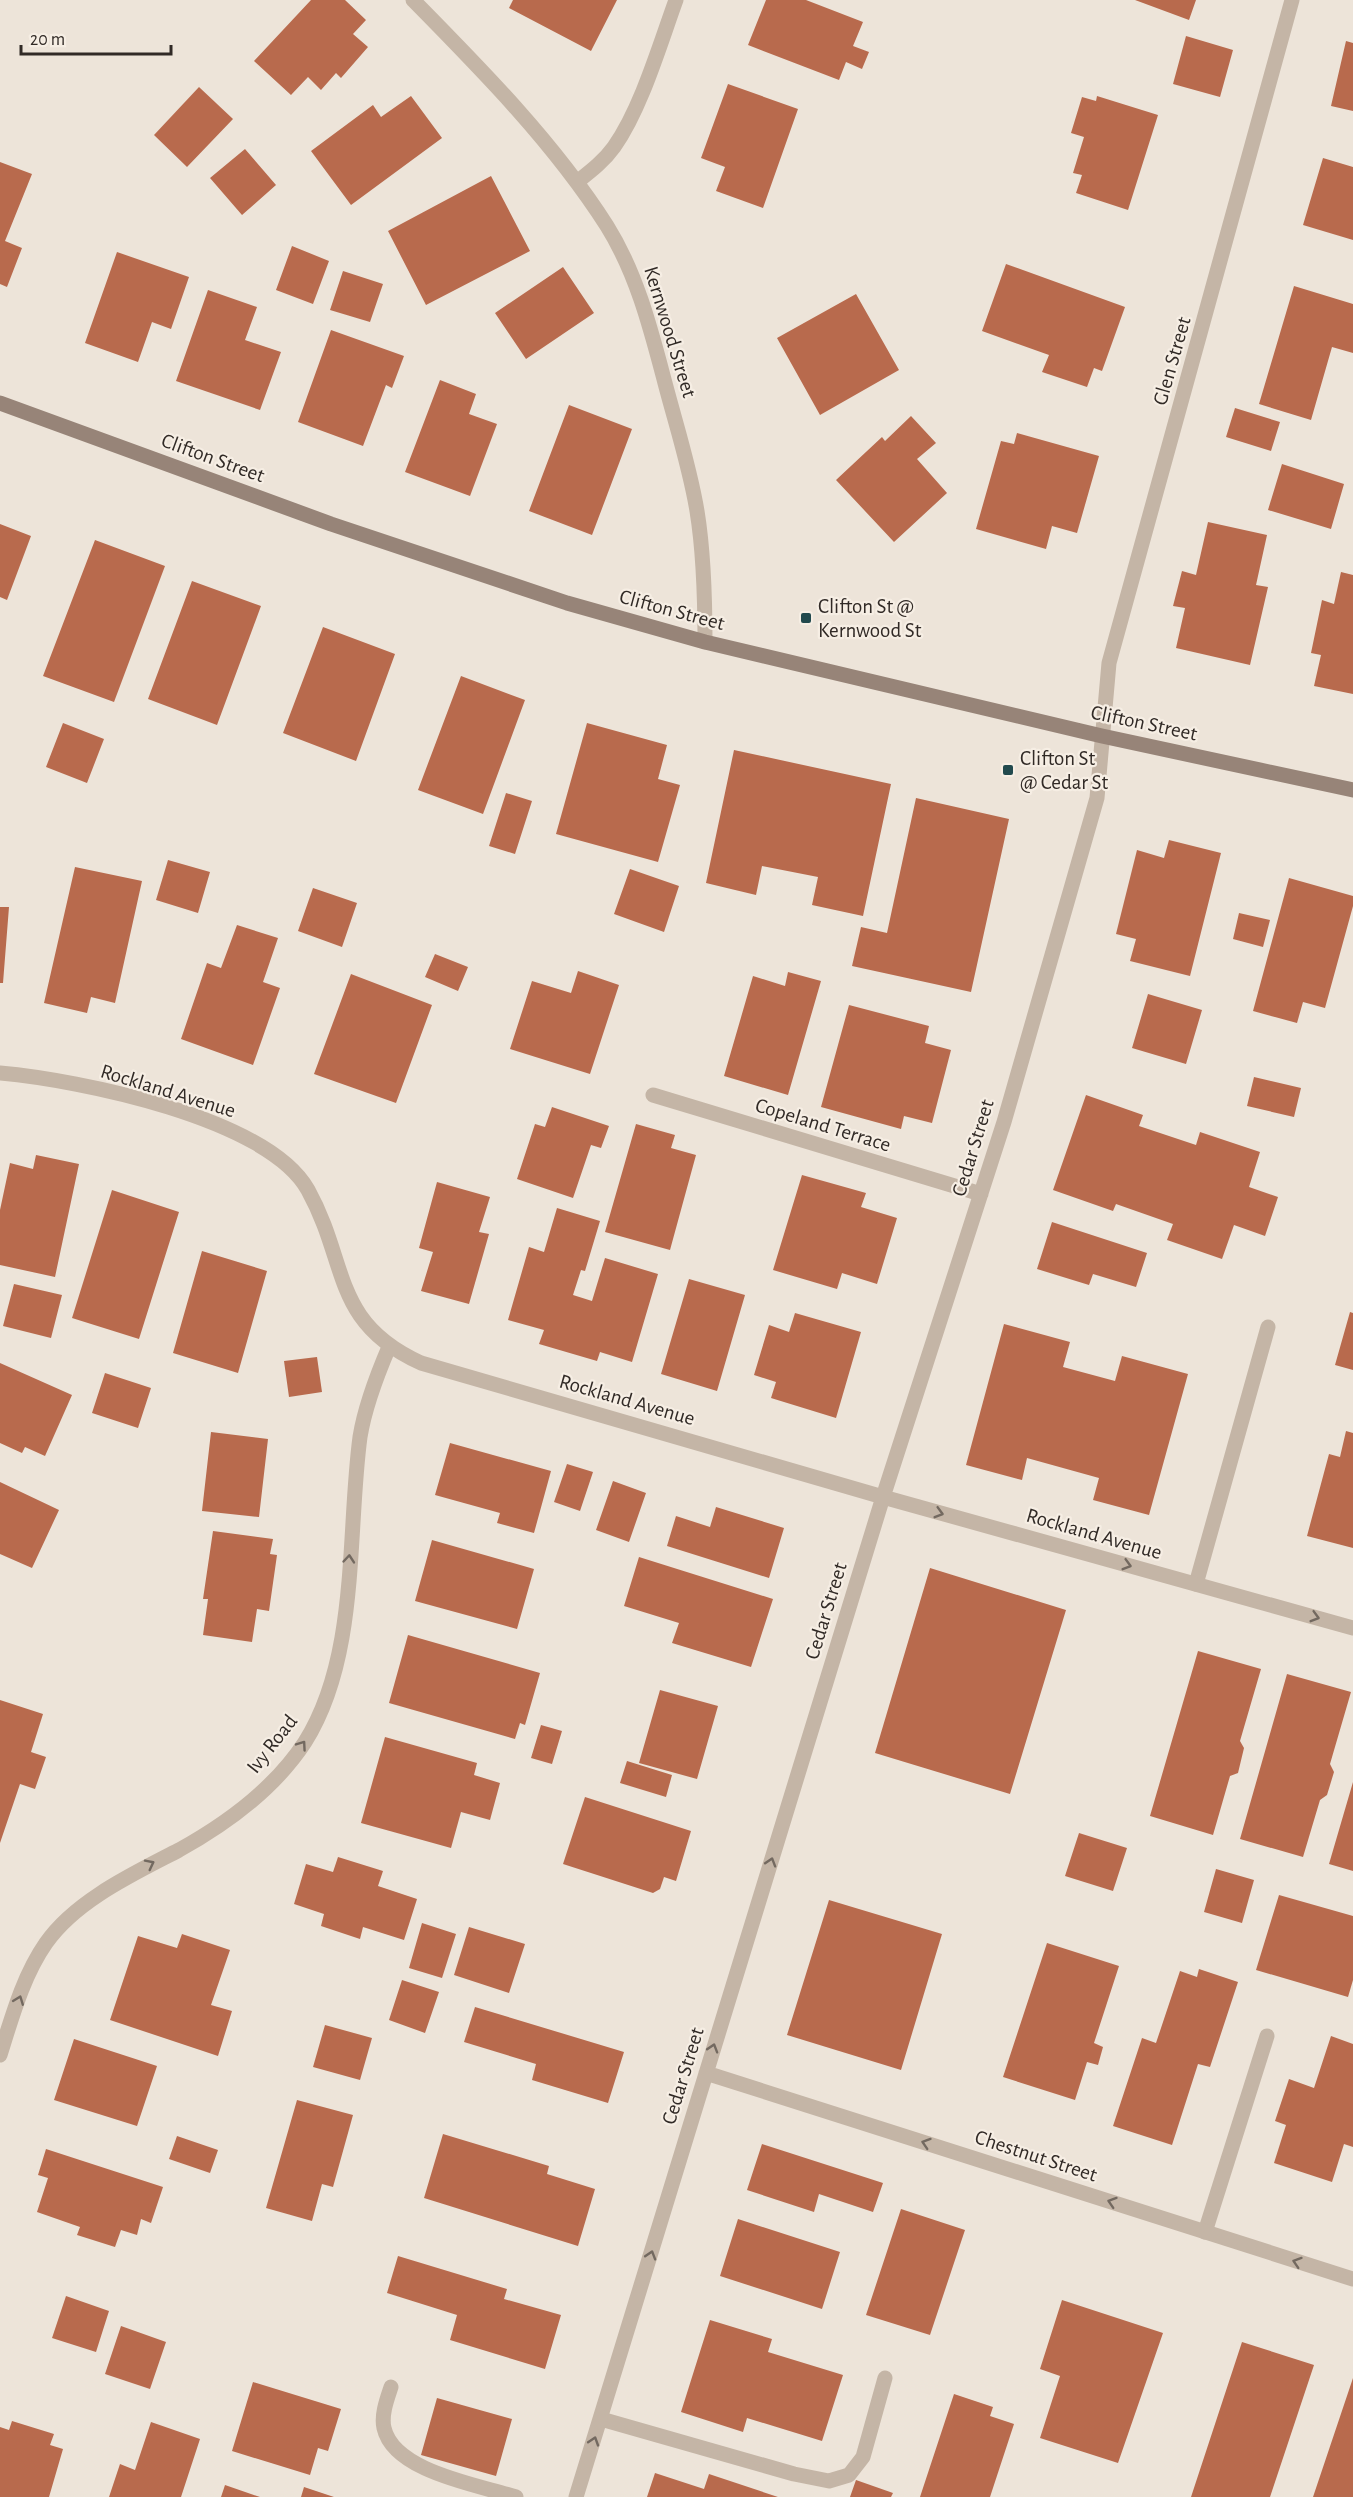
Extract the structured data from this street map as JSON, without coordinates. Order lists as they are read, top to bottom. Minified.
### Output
{"streets":{"street":["Kernwood Street","Glen Street","Clifton Street","Rockland Avenue","Copeland Terrace","Cedar Street","Ivy Road","Chestnut Street"]},"crossings":[["Kernwood Street","Clifton Street"],["Glen Street","Clifton Street"],["Glen Street","Cedar Street"],["Clifton Street","Cedar Street"],["Rockland Avenue","Cedar Street"],["Rockland Avenue","Ivy Road"],["Copeland Terrace","Cedar Street"],["Cedar Street","Chestnut Street"]],"one_way":["Cedar Street","Ivy Road","Chestnut Street"],"places":{"transit":["Clifton St @ Kernwood St","Clifton St @ Cedar St"]},"scale_bar":"20 m"}
